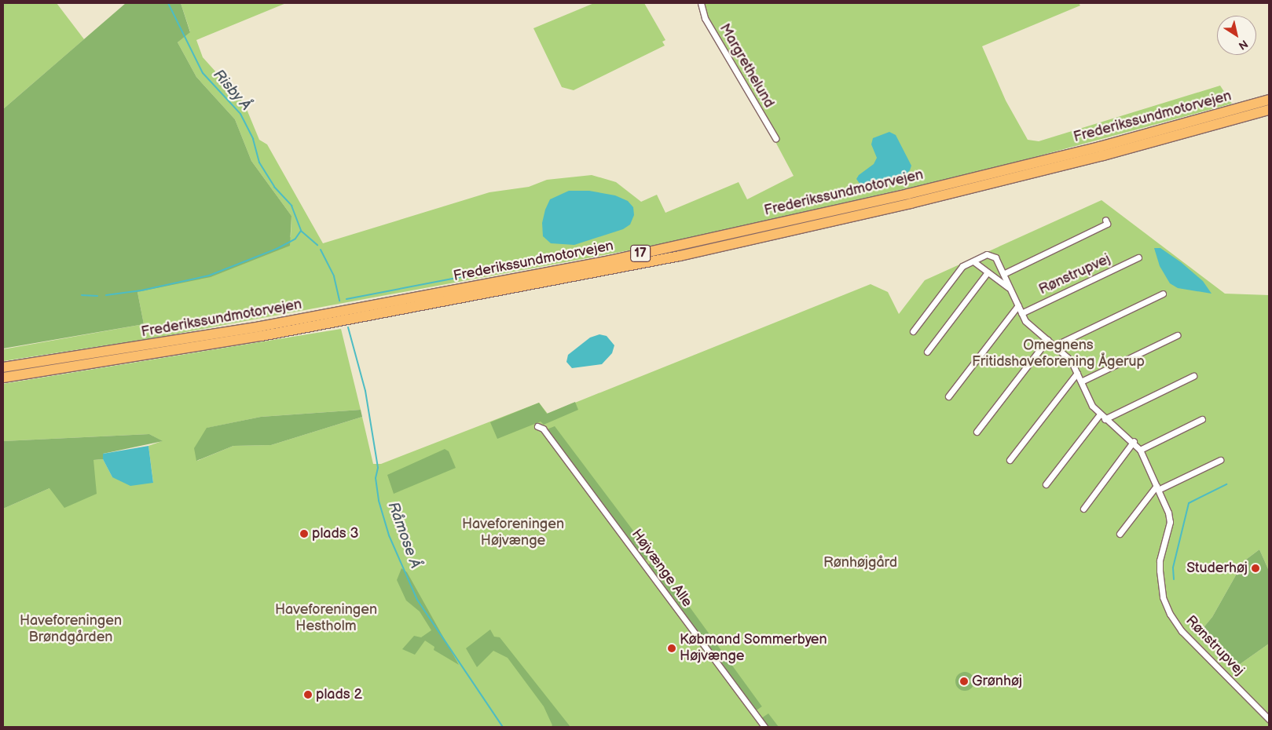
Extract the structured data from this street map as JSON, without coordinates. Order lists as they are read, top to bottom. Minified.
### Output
{"streets":{"highway":["Frederikssundmotorvejen","17"],"street":["Margrethelund","Rønstrupvej","Højvænge Alle"]},"water":["Risby Å","Råmose Å"],"parks":["Omegnens Fritidshaveforening Ågerup","Haveforeningen Højvænge","Rønhøjgård","Haveforeningen Hestholm","Haveforeningen Brøndgården"],"places":["plads 3","Studerhøj","Købmand Sommerbyen Højvænge","Grønhøj","plads 2"],"north":"bottom right"}
